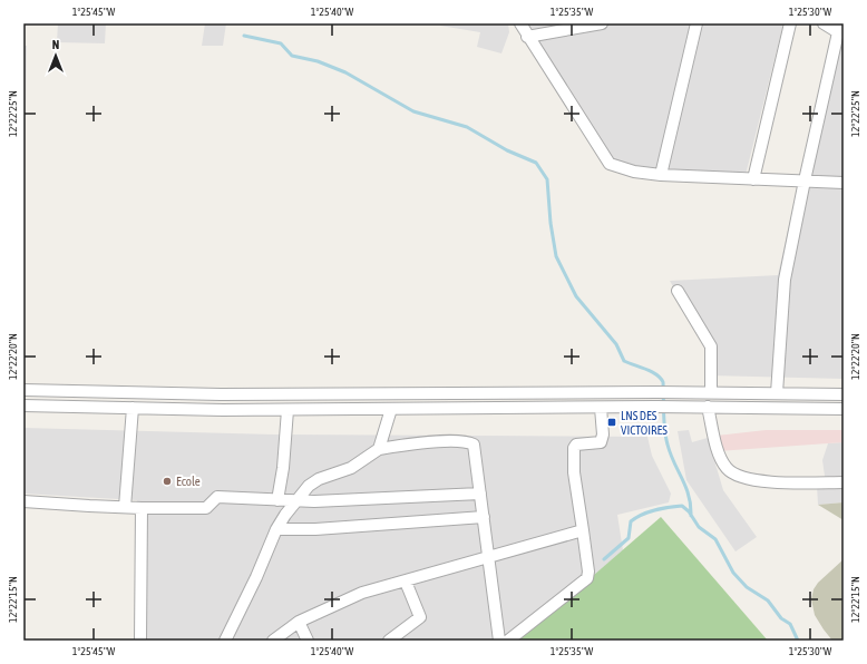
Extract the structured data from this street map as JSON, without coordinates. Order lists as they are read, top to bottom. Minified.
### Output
{"places":{"transit":["LNS DES VICTOIRES"],"other":["Ecole"]},"north":"top","coordinates":["1°25'45\"W","1°25'40\"W","1°25'35\"W","1°25'30\"W","12°22'25\"N","12°22'20\"N","12°22'15\"N"]}
